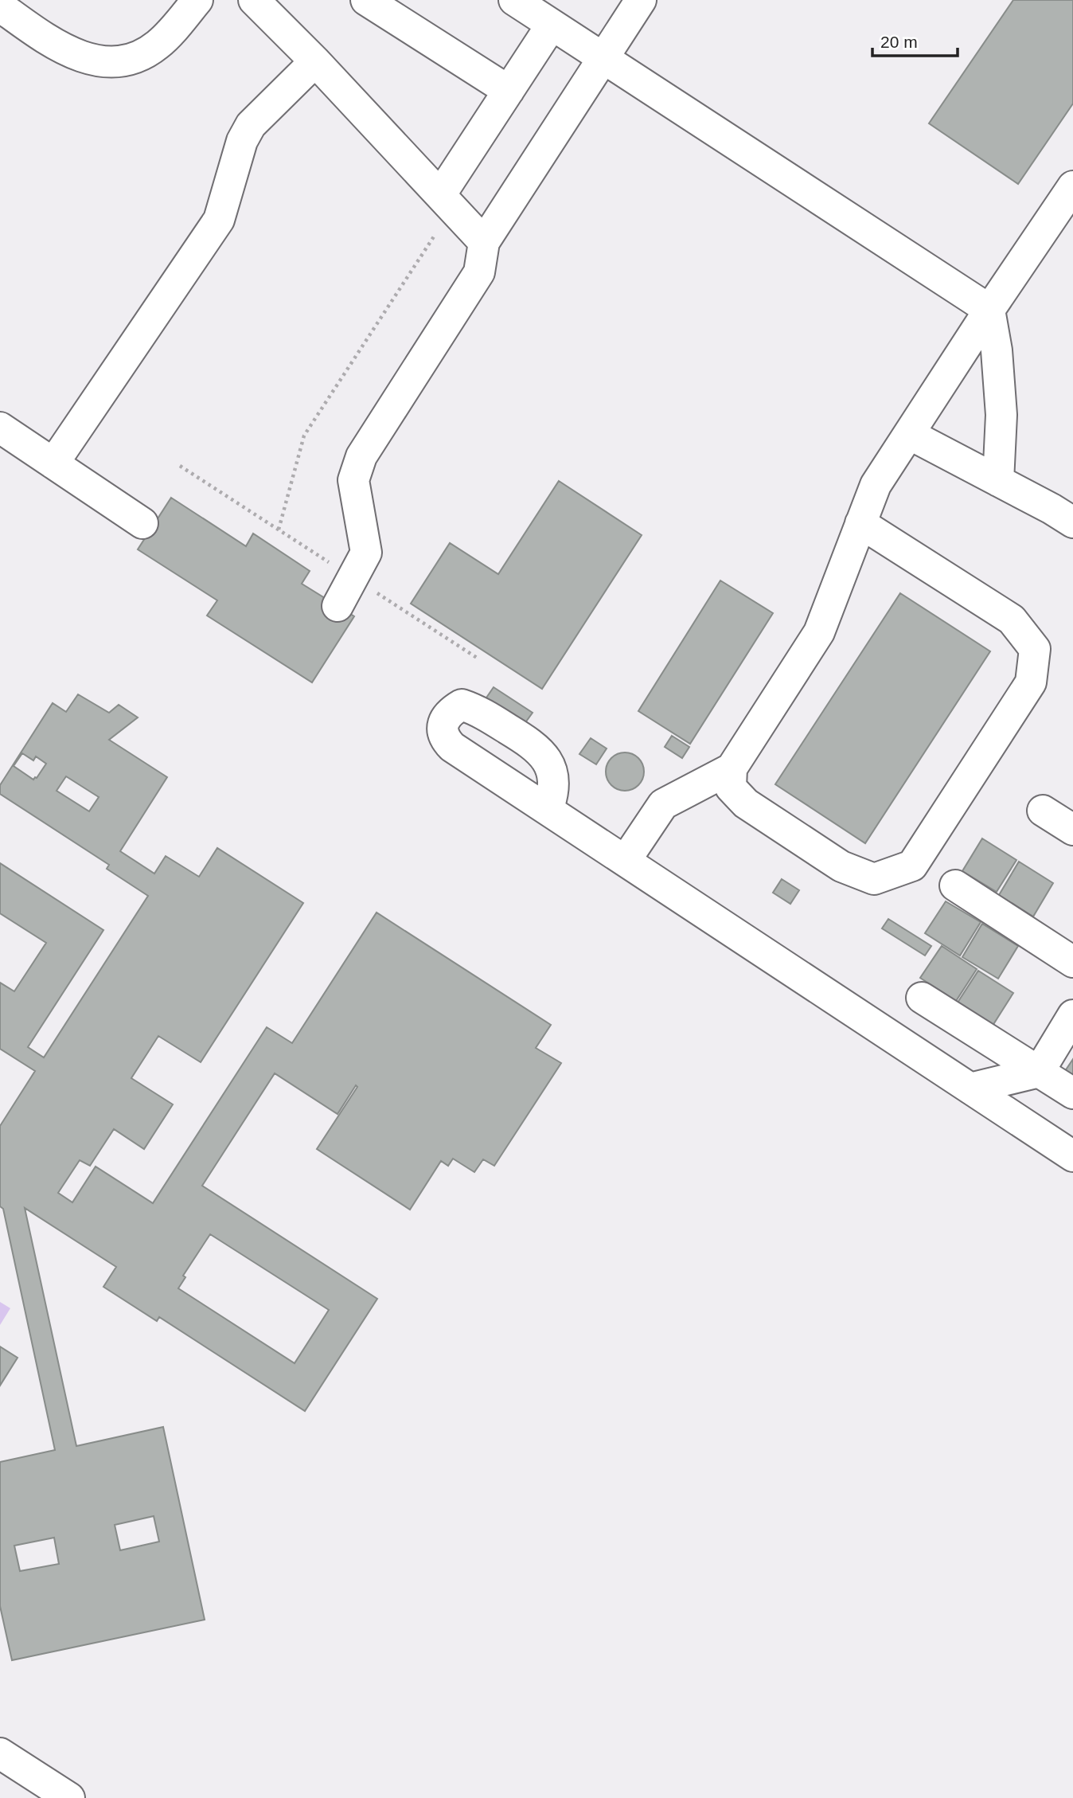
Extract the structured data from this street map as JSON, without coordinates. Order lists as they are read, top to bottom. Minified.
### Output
{"scale_bar":"20 m"}
